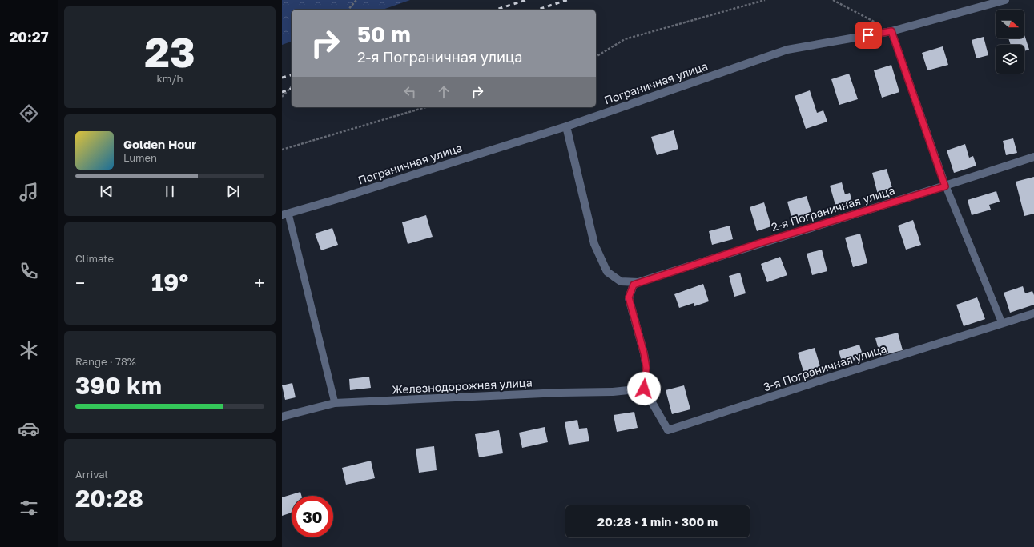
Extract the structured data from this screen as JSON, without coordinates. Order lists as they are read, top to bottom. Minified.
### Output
{"streets":{"street":["Пограничная улица","2-я Пограничная улица","3-я Пограничная улица","Железнодорожная улица"]},"crossings":[["Пограничная улица","2-я Пограничная улица"],["3-я Пограничная улица","Железнодорожная улица"]],"north":"right","page":{"tabs":"20:27","tile":[["23","km/h"],"Climate",["Range · 78%","390 km"],["Arrival","20:28"]],"turn":["50 m","2-я Пограничная улица"],"song":["Golden Hour","Lumen"],"heat":["−","19°","+"],"limit":"30","trip":"20:28 · 1 min · 300 m"}}
